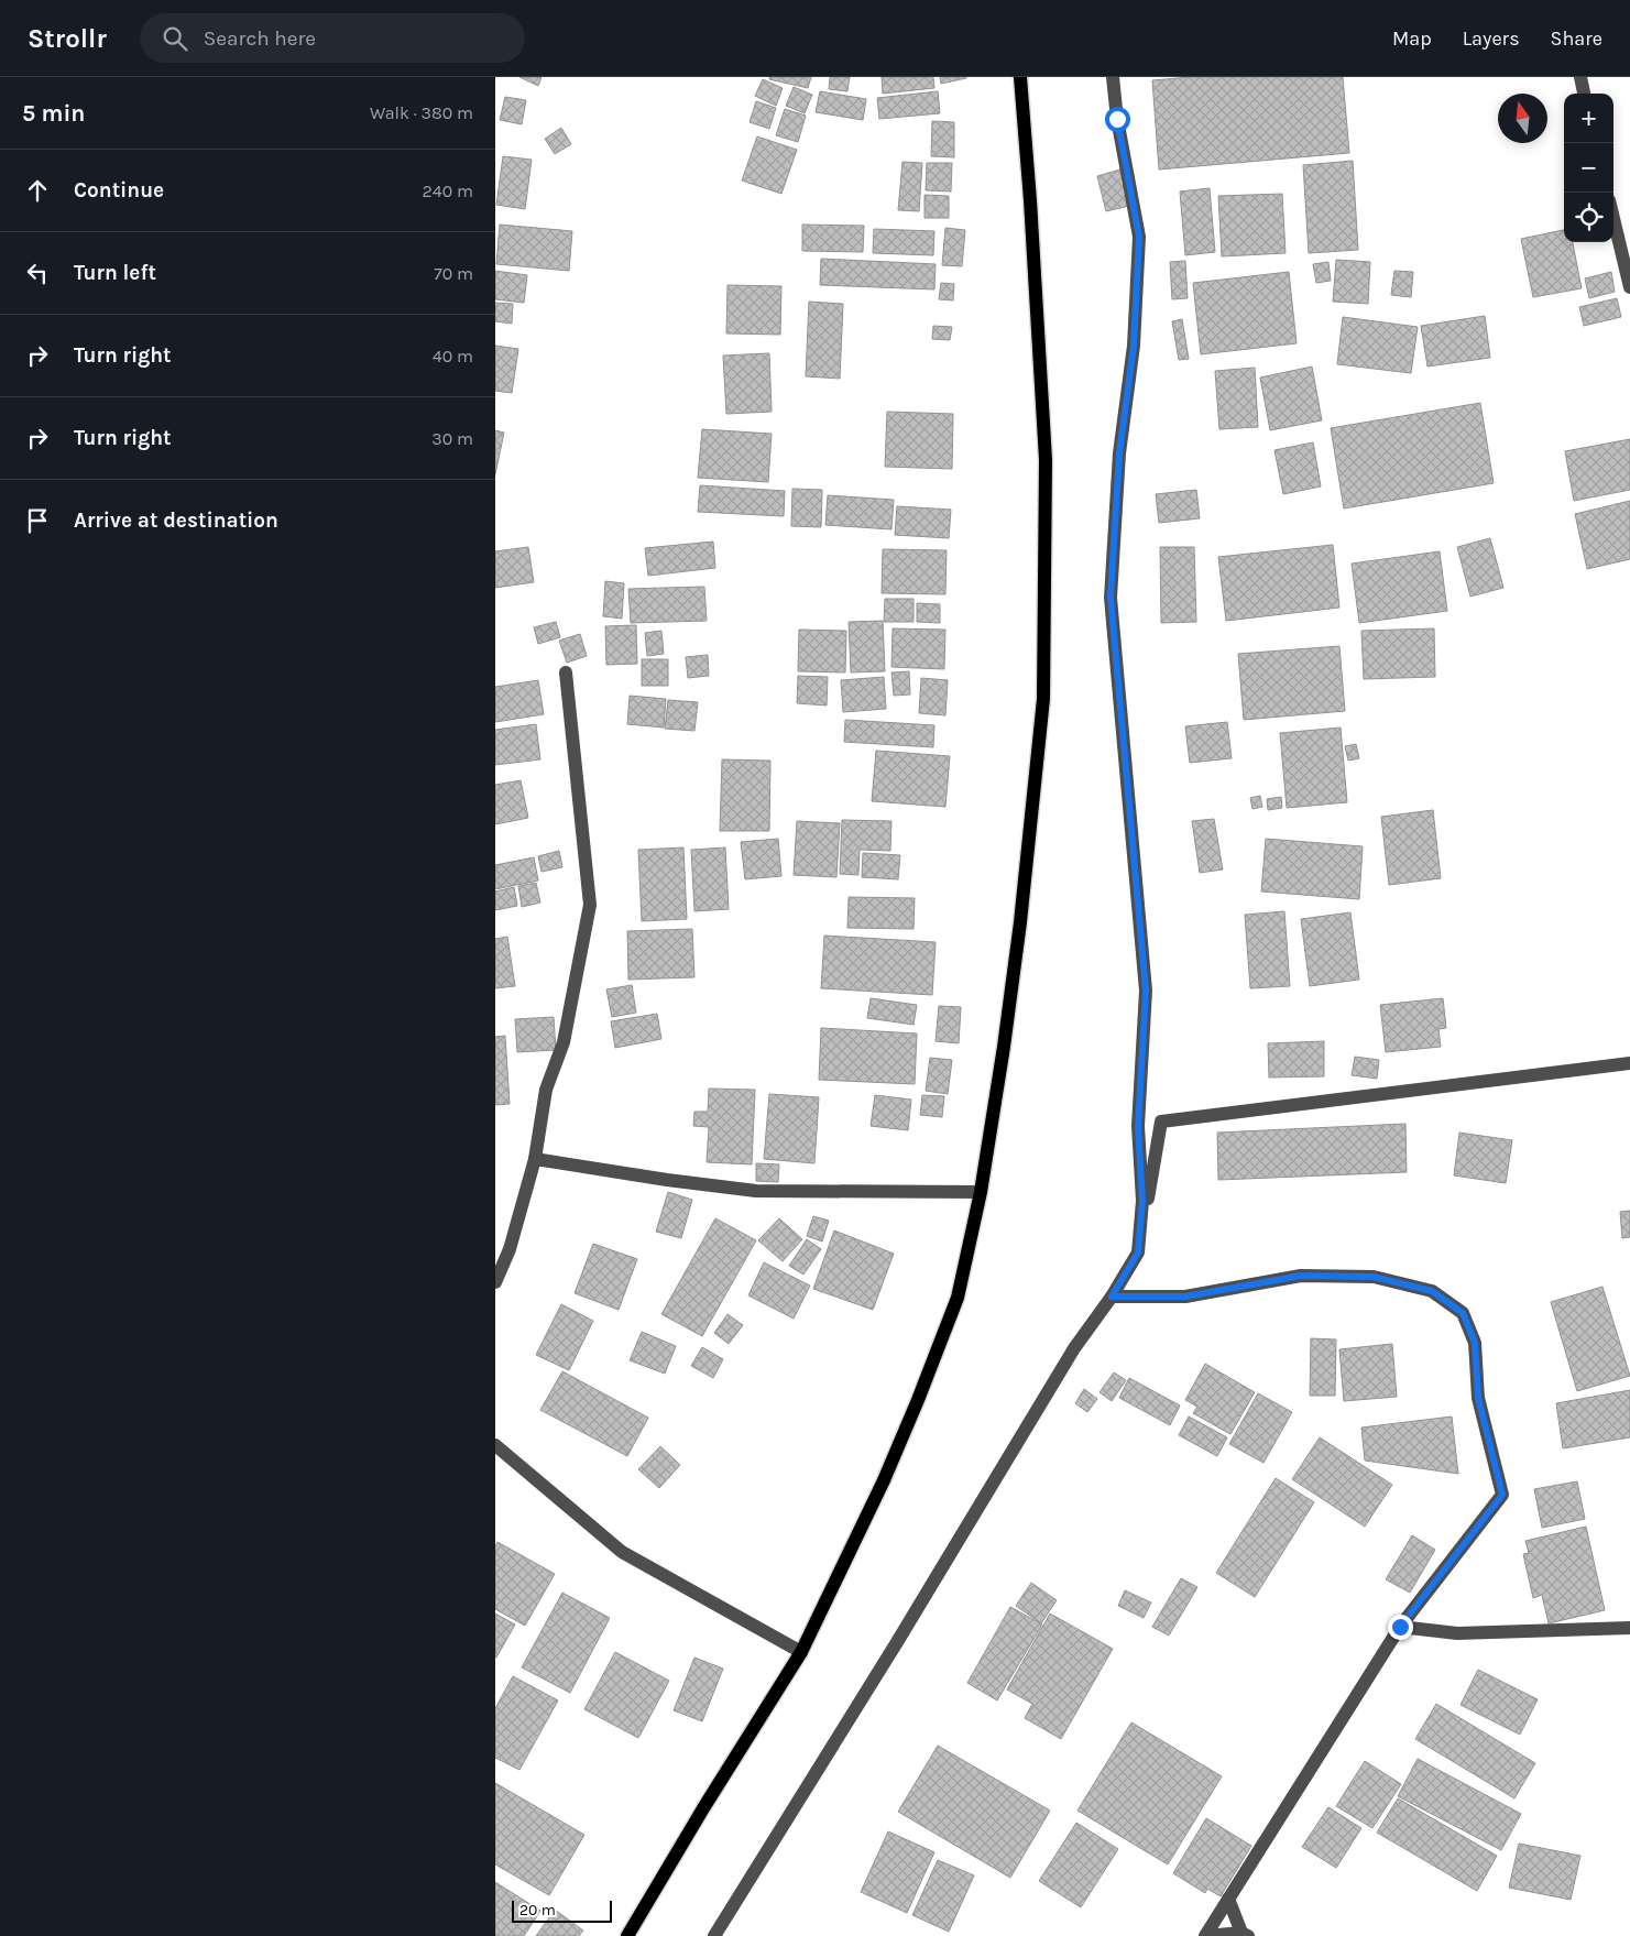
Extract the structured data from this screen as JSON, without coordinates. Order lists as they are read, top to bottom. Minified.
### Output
{"scale_bar":"20 m","north":"top","page":{"header":"Strollr","search":"Search here","nav":["Map","Layers","Share"],"heading":["5 min","Walk · 380 m"],"map_buttons":["+","−"],"list":[["Continue","240 m"],["Turn left","70 m"],["Turn right","40 m"],["Turn right","30 m"],"Arrive at destination"],"scale":"20 m"}}
